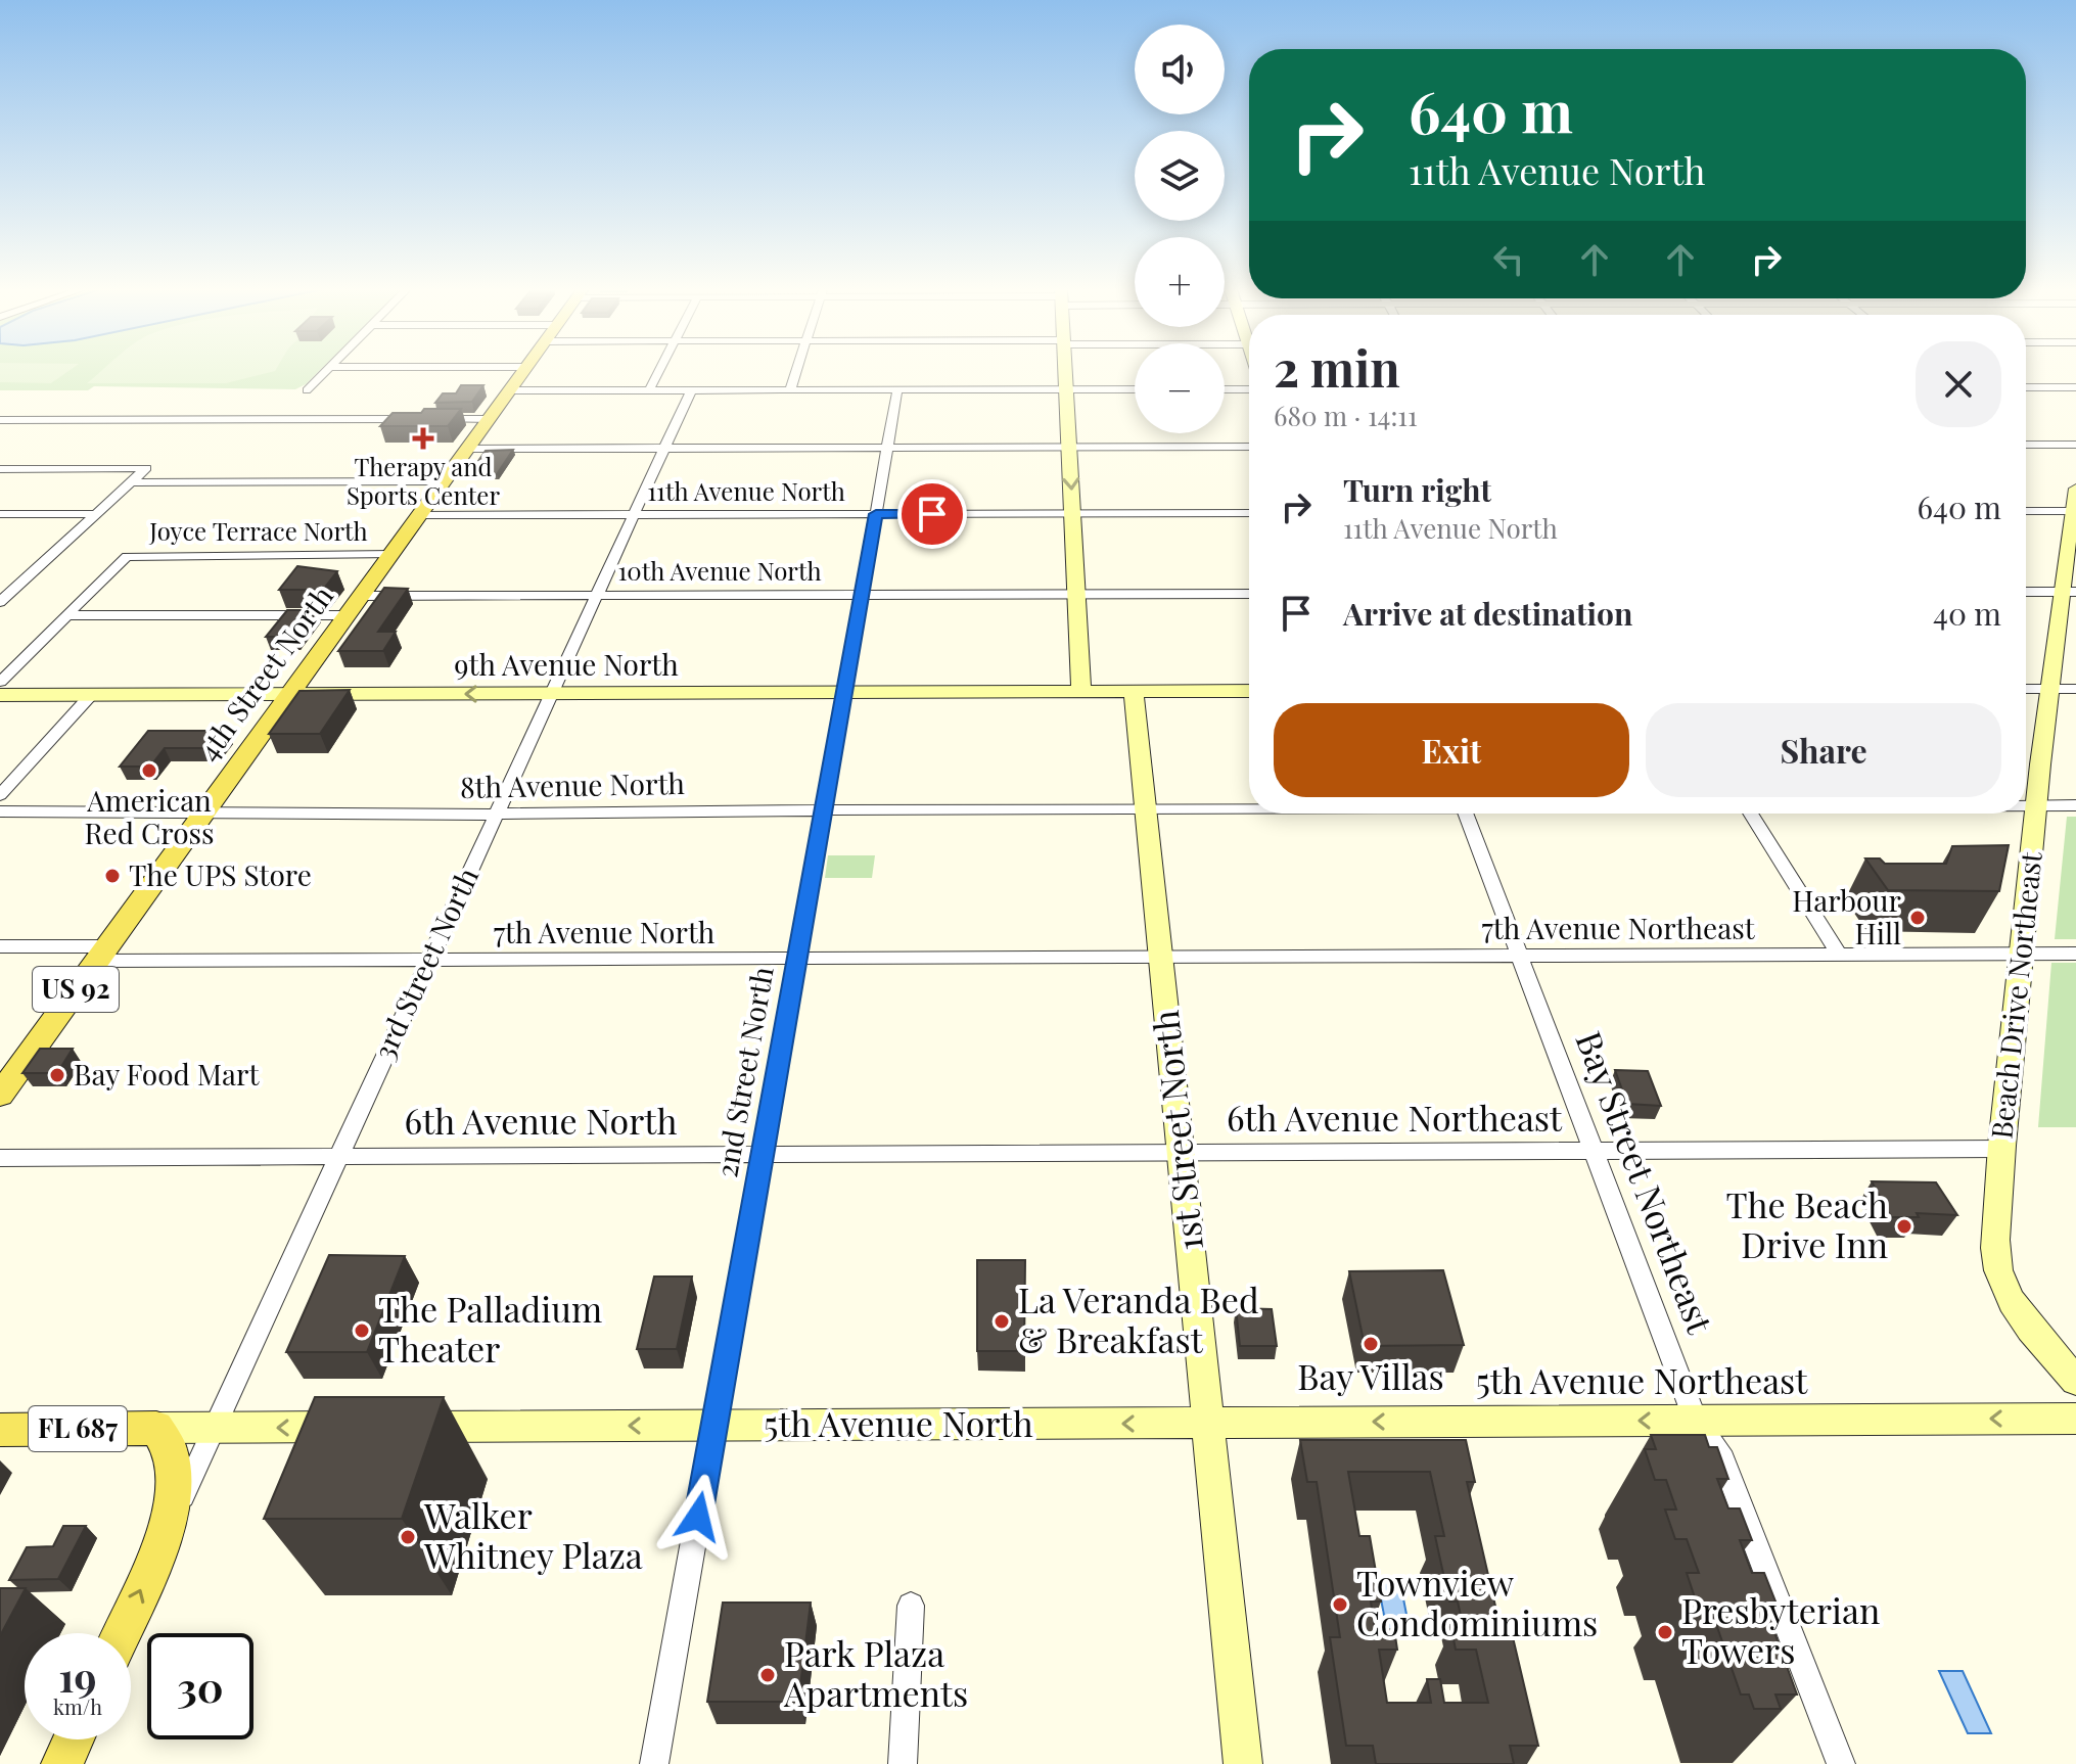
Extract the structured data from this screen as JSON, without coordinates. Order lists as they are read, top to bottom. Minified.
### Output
{"streets":{"main road":["4th Street North","3rd Street North","US 92","5th Avenue North","FL 687"],"street":["11th Avenue North","Joyce Terrace North","10th Avenue North","9th Avenue North","8th Avenue North","7th Avenue Northeast","7th Avenue North","Beach Drive Northeast","2nd Street North","6th Avenue Northeast","6th Avenue North","1st Street North","Bay Street Northeast","5th Avenue Northeast"]},"crossings":[["11th Avenue North","4th Street North"],["11th Avenue North","3rd Street North"],["11th Avenue North","2nd Street North"],["Joyce Terrace North","4th Street North"],["10th Avenue North","4th Street North"],["10th Avenue North","3rd Street North"],["10th Avenue North","2nd Street North"],["9th Avenue North","4th Street North"],["9th Avenue North","3rd Street North"],["9th Avenue North","2nd Street North"],["9th Avenue North","1st Street North"],["4th Street North","8th Avenue North"],["4th Street North","7th Avenue North"],["8th Avenue North","3rd Street North"],["8th Avenue North","Beach Drive Northeast"],["8th Avenue North","2nd Street North"],["8th Avenue North","1st Street North"],["7th Avenue Northeast","7th Avenue North"],["7th Avenue Northeast","Beach Drive Northeast"],["7th Avenue Northeast","1st Street North"],["7th Avenue Northeast","Bay Street Northeast"],["7th Avenue North","3rd Street North"],["7th Avenue North","2nd Street North"],["7th Avenue North","1st Street North"],["3rd Street North","6th Avenue North"],["3rd Street North","5th Avenue North"],["Beach Drive Northeast","6th Avenue Northeast"],["2nd Street North","6th Avenue North"],["2nd Street North","5th Avenue North"],["6th Avenue Northeast","6th Avenue North"],["6th Avenue Northeast","1st Street North"],["6th Avenue Northeast","Bay Street Northeast"],["6th Avenue North","1st Street North"],["1st Street North","5th Avenue Northeast"],["1st Street North","5th Avenue North"],["Bay Street Northeast","5th Avenue Northeast"],["5th Avenue Northeast","5th Avenue North"]],"one_way":["5th Avenue Northeast","5th Avenue North"],"places":{"health":["Therapy and Sports Center"],"other":["American Red Cross","The UPS Store","Harbour Hill","Bay Food Mart","The Beach Drive Inn","La Veranda Bed & Breakfast","The Palladium Theater","Bay Villas","Walker Whitney Plaza","Townview Condominiums","Presbyterian Towers","Park Plaza Apartments"]},"page":{"map_buttons":["+","−"],"turn":["640 m","11th Avenue North"],"heading":["2 min","680 m · 14:11"],"list":[{"name":"Turn right","note":"11th Avenue North","value":"640 m"},{"name":"Arrive at destination","value":"40 m"}],"buttons":["Exit","Share"],"speed":"19 km/h","limit":"30"}}
